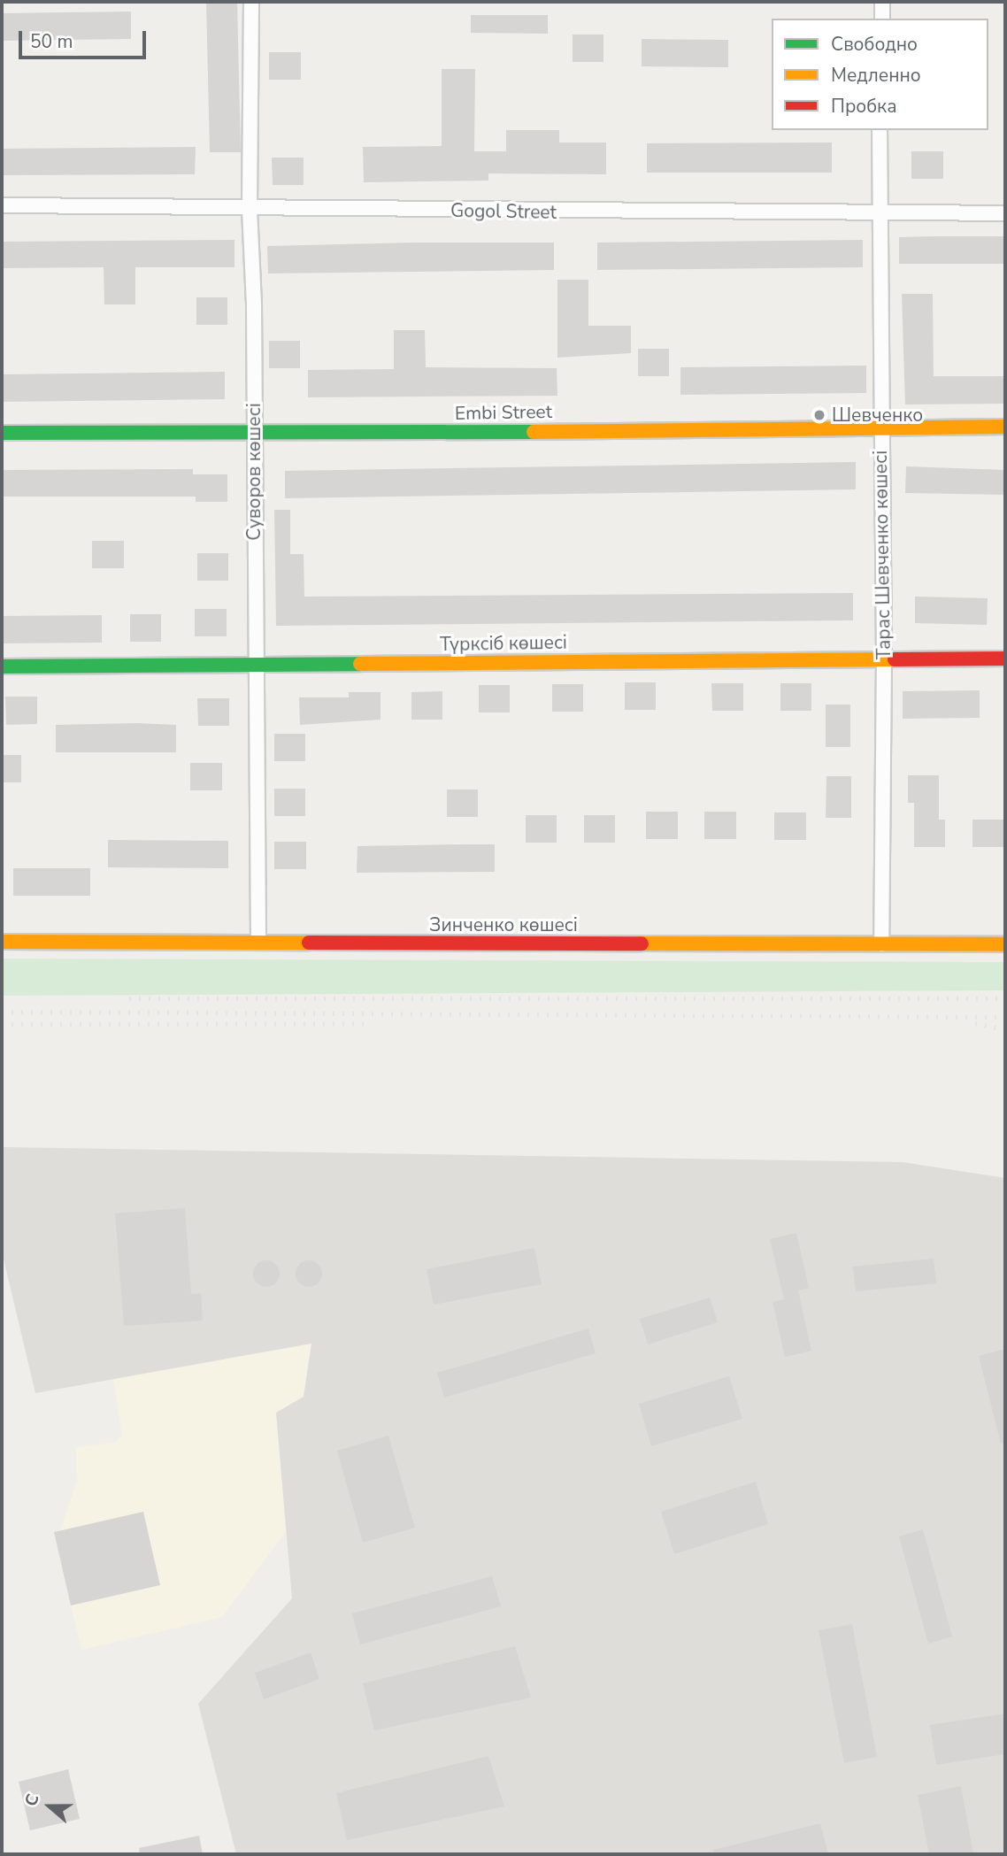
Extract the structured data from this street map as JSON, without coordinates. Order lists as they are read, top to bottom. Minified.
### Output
{"streets":{"street":["Gogol Street","Embi Street","Суворов көшесі","Тарас Шевченко көшесі","Түрксіб көшесі","Зинченко көшесі"]},"crossings":[["Gogol Street","Суворов көшесі"],["Gogol Street","Тарас Шевченко көшесі"],["Embi Street","Суворов көшесі"],["Embi Street","Тарас Шевченко көшесі"],["Суворов көшесі","Түрксіб көшесі"],["Суворов көшесі","Зинченко көшесі"],["Тарас Шевченко көшесі","Түрксіб көшесі"],["Тарас Шевченко көшесі","Зинченко көшесі"]],"places":["Шевченко"],"legend":["Свободно","Медленно","Пробка"],"scale_bar":"50 m","north":"left"}
